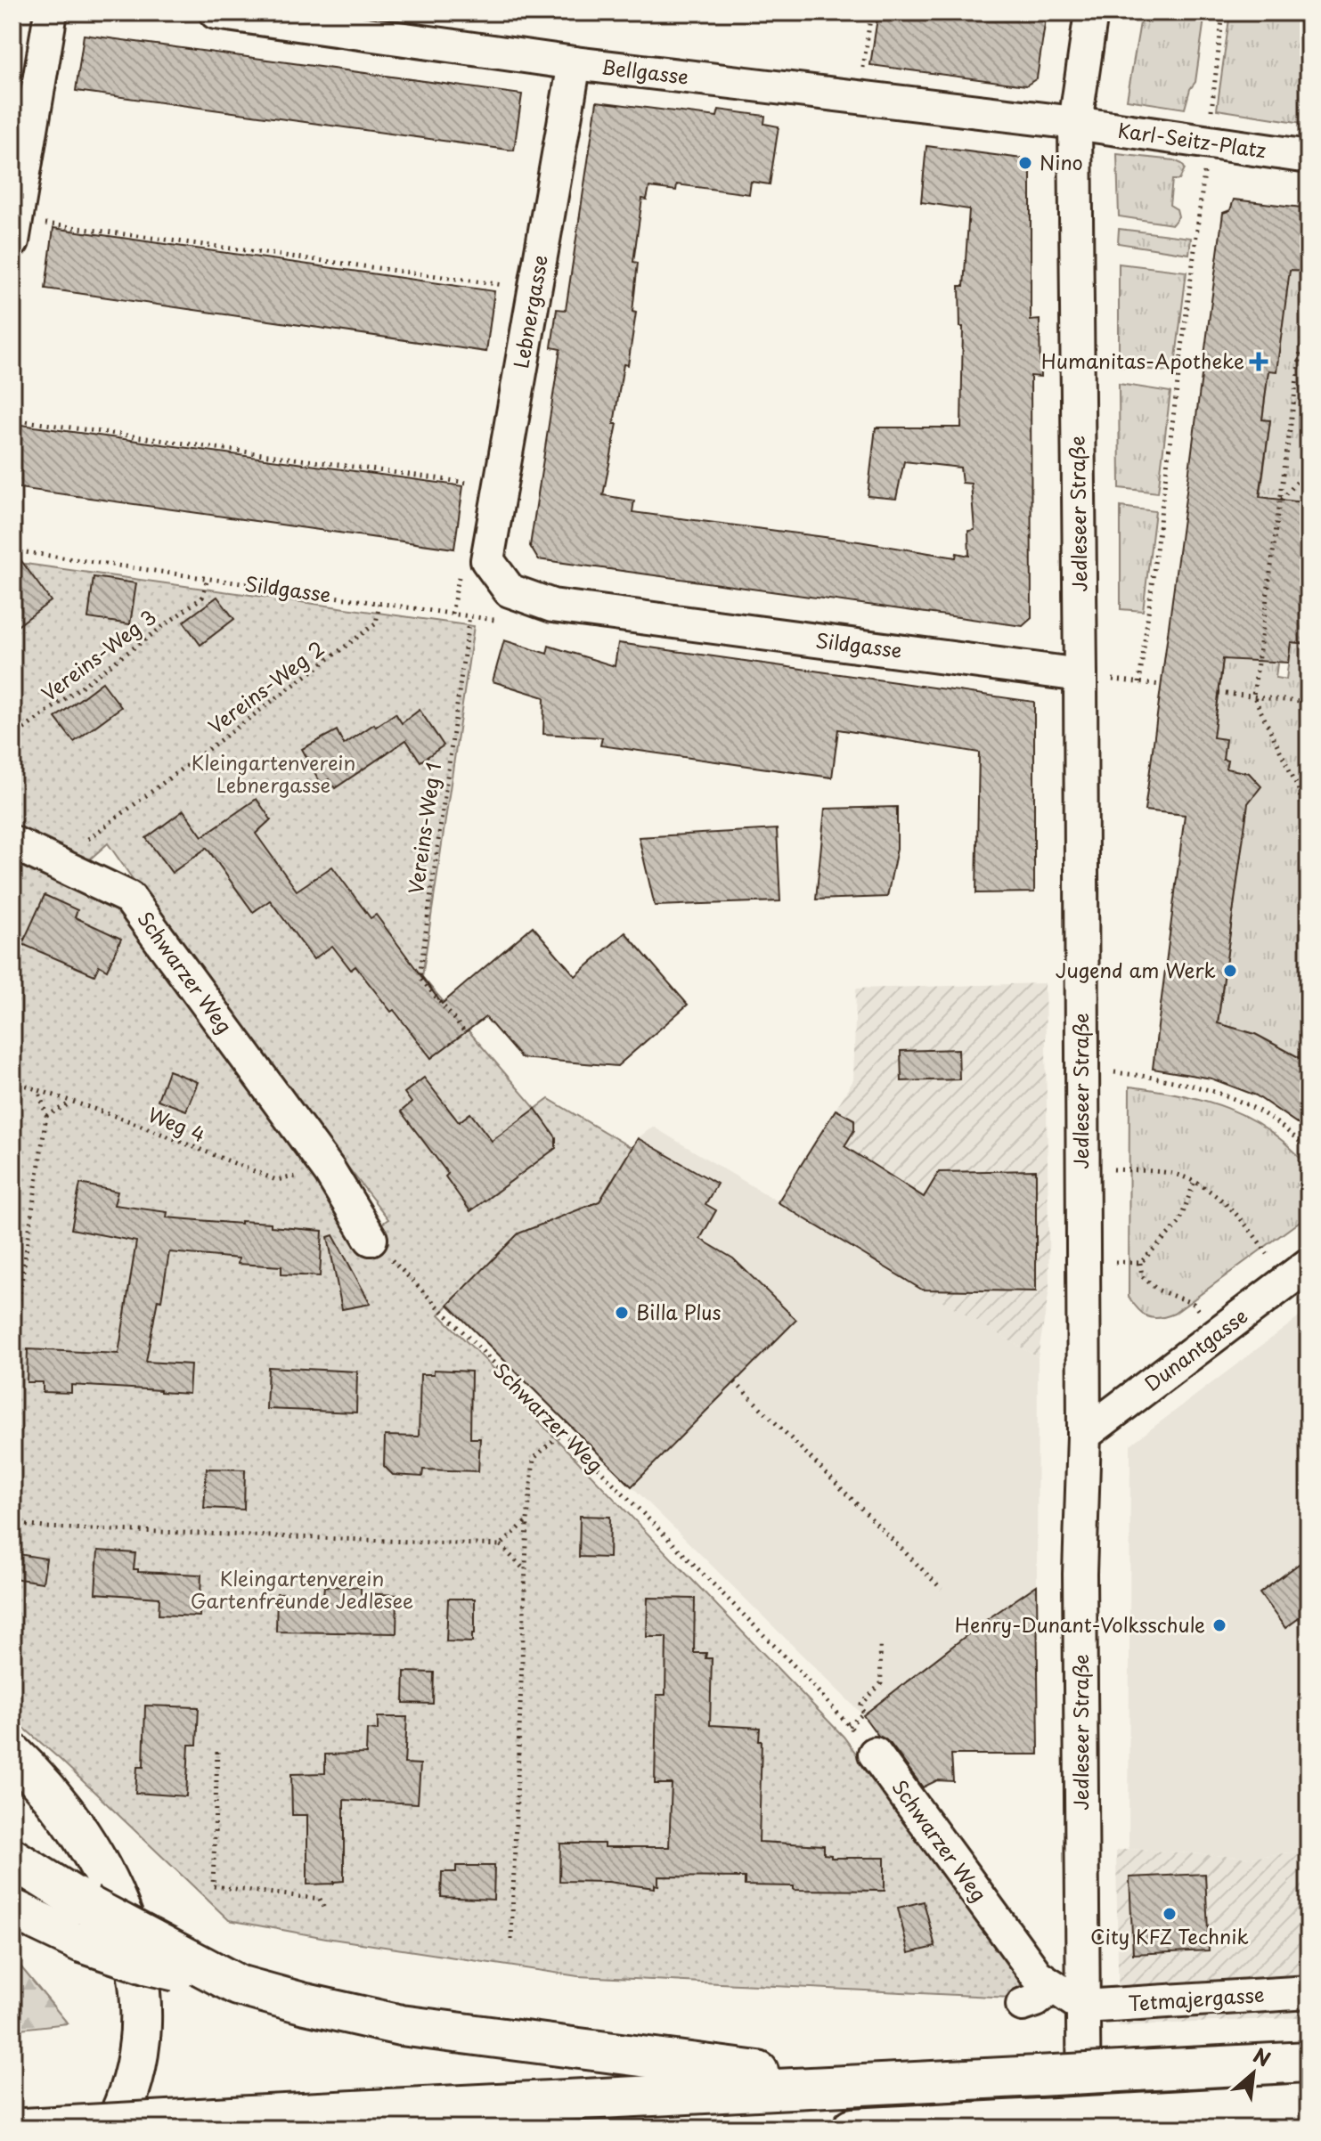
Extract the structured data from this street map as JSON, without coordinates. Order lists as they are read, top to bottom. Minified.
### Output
{"streets":{"street":["Bellgasse","Karl-Seitz-Platz","Lebnergasse","Jedleseer Straße","Sildgasse","Schwarzer Weg","Dunantgasse","Tetmajergasse"],"path":["Vereins-Weg 3","Vereins-Weg 2","Vereins-Weg 1","Weg 4"]},"crossings":[["Bellgasse","Karl-Seitz-Platz"],["Bellgasse","Lebnergasse"],["Bellgasse","Jedleseer Straße"],["Karl-Seitz-Platz","Jedleseer Straße"],["Lebnergasse","Sildgasse"],["Jedleseer Straße","Sildgasse"],["Jedleseer Straße","Schwarzer Weg"],["Jedleseer Straße","Dunantgasse"],["Jedleseer Straße","Tetmajergasse"],["Sildgasse","Vereins-Weg 3"],["Sildgasse","Vereins-Weg 2"],["Sildgasse","Vereins-Weg 1"],["Schwarzer Weg","Weg 4"],["Schwarzer Weg","Tetmajergasse"]],"parks":["Kleingartenverein Lebnergasse","Kleingartenverein Gartenfreunde Jedlesee"],"places":{"other":["Nino","Jugend am Werk","Billa Plus","Henry-Dunant-Volksschule","City KFZ Technik"],"health":["Humanitas-Apotheke"]},"north":"top right"}
